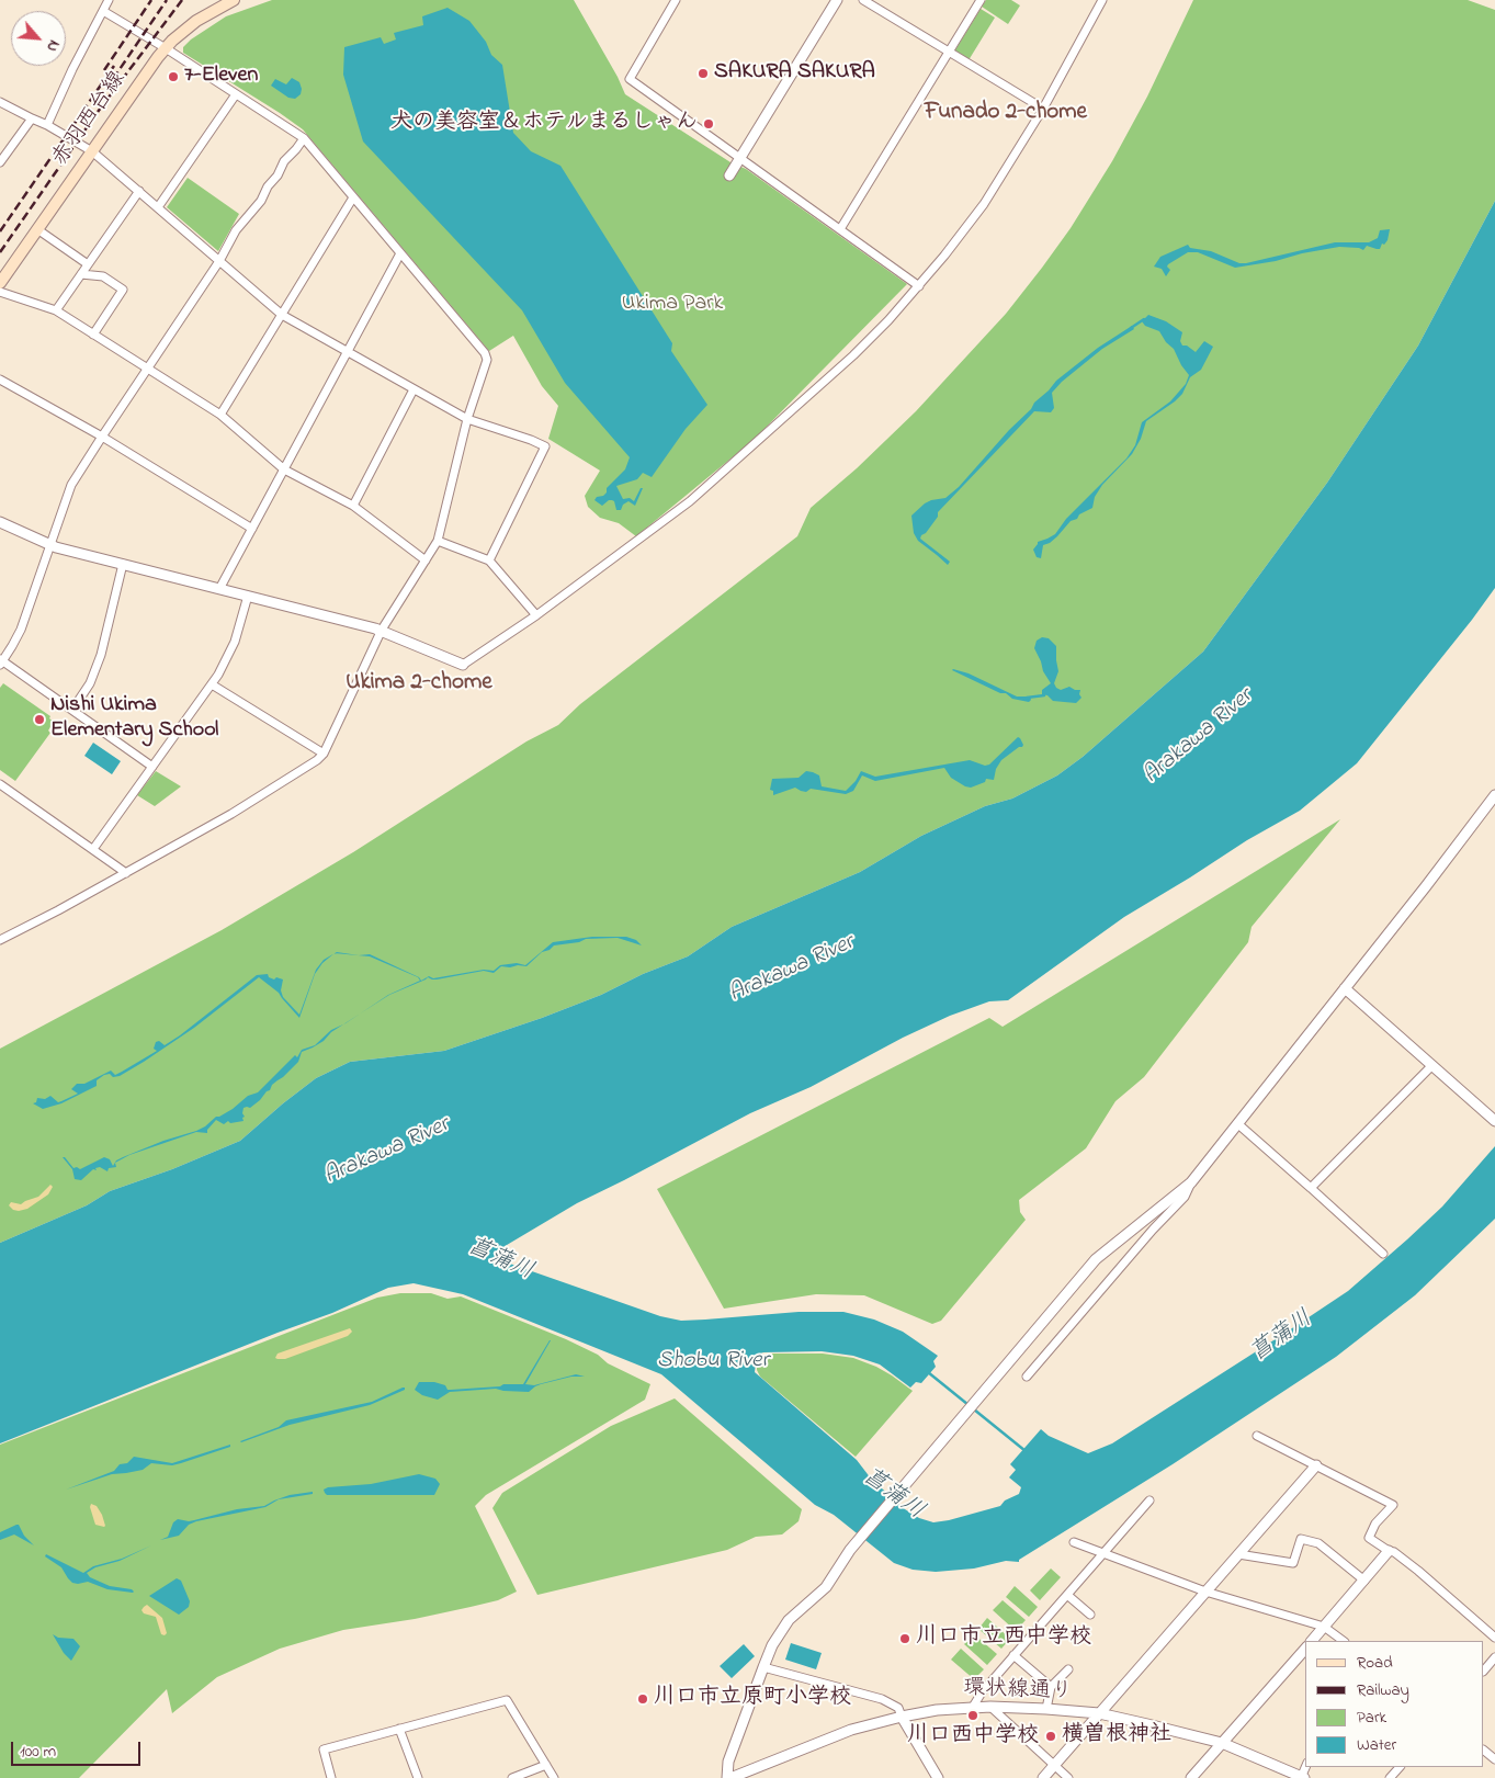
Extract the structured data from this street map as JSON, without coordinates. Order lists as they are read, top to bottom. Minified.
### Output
{"streets":{"main road":["赤羽西台線"],"street":["環状線通り"]},"districts":["Funado 2-chome","Ukima 2-chome"],"water":["Arakawa River","菖蒲川","Shobu River"],"parks":["Ukima Park"],"places":["SAKURA SAKURA","7-Eleven","犬の美容室＆ホテルまるしゃん","Nishi Ukima Elementary School","川口市立西中学校","川口市立原町小学校","川口西中学校","横曽根神社"],"legend":["Road","Railway","Park","Water"],"scale_bar":"100 m","north":"bottom right"}
